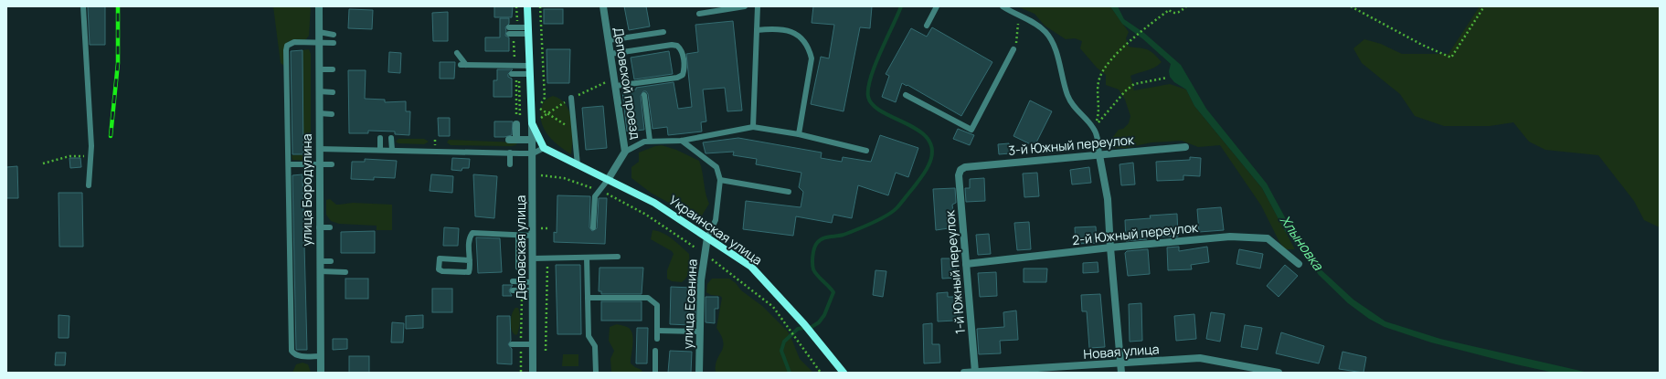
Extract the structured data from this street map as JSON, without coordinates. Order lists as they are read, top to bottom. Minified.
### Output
{"streets":{"main road":["Украинская улица","Деповская улица"],"street":["Деповской проезд","3-й Южный переулок","улица Бородулина","2-й Южный переулок","1-й Южный переулок","улица Есенина","Новая улица"]},"crossings":[["Деповской проезд","Украинская улица"],["3-й Южный переулок","1-й Южный переулок"],["Украинская улица","Деповская улица"],["Украинская улица","улица Есенина"],["2-й Южный переулок","1-й Южный переулок"],["1-й Южный переулок","Новая улица"]],"water":["Хлыновка"]}
